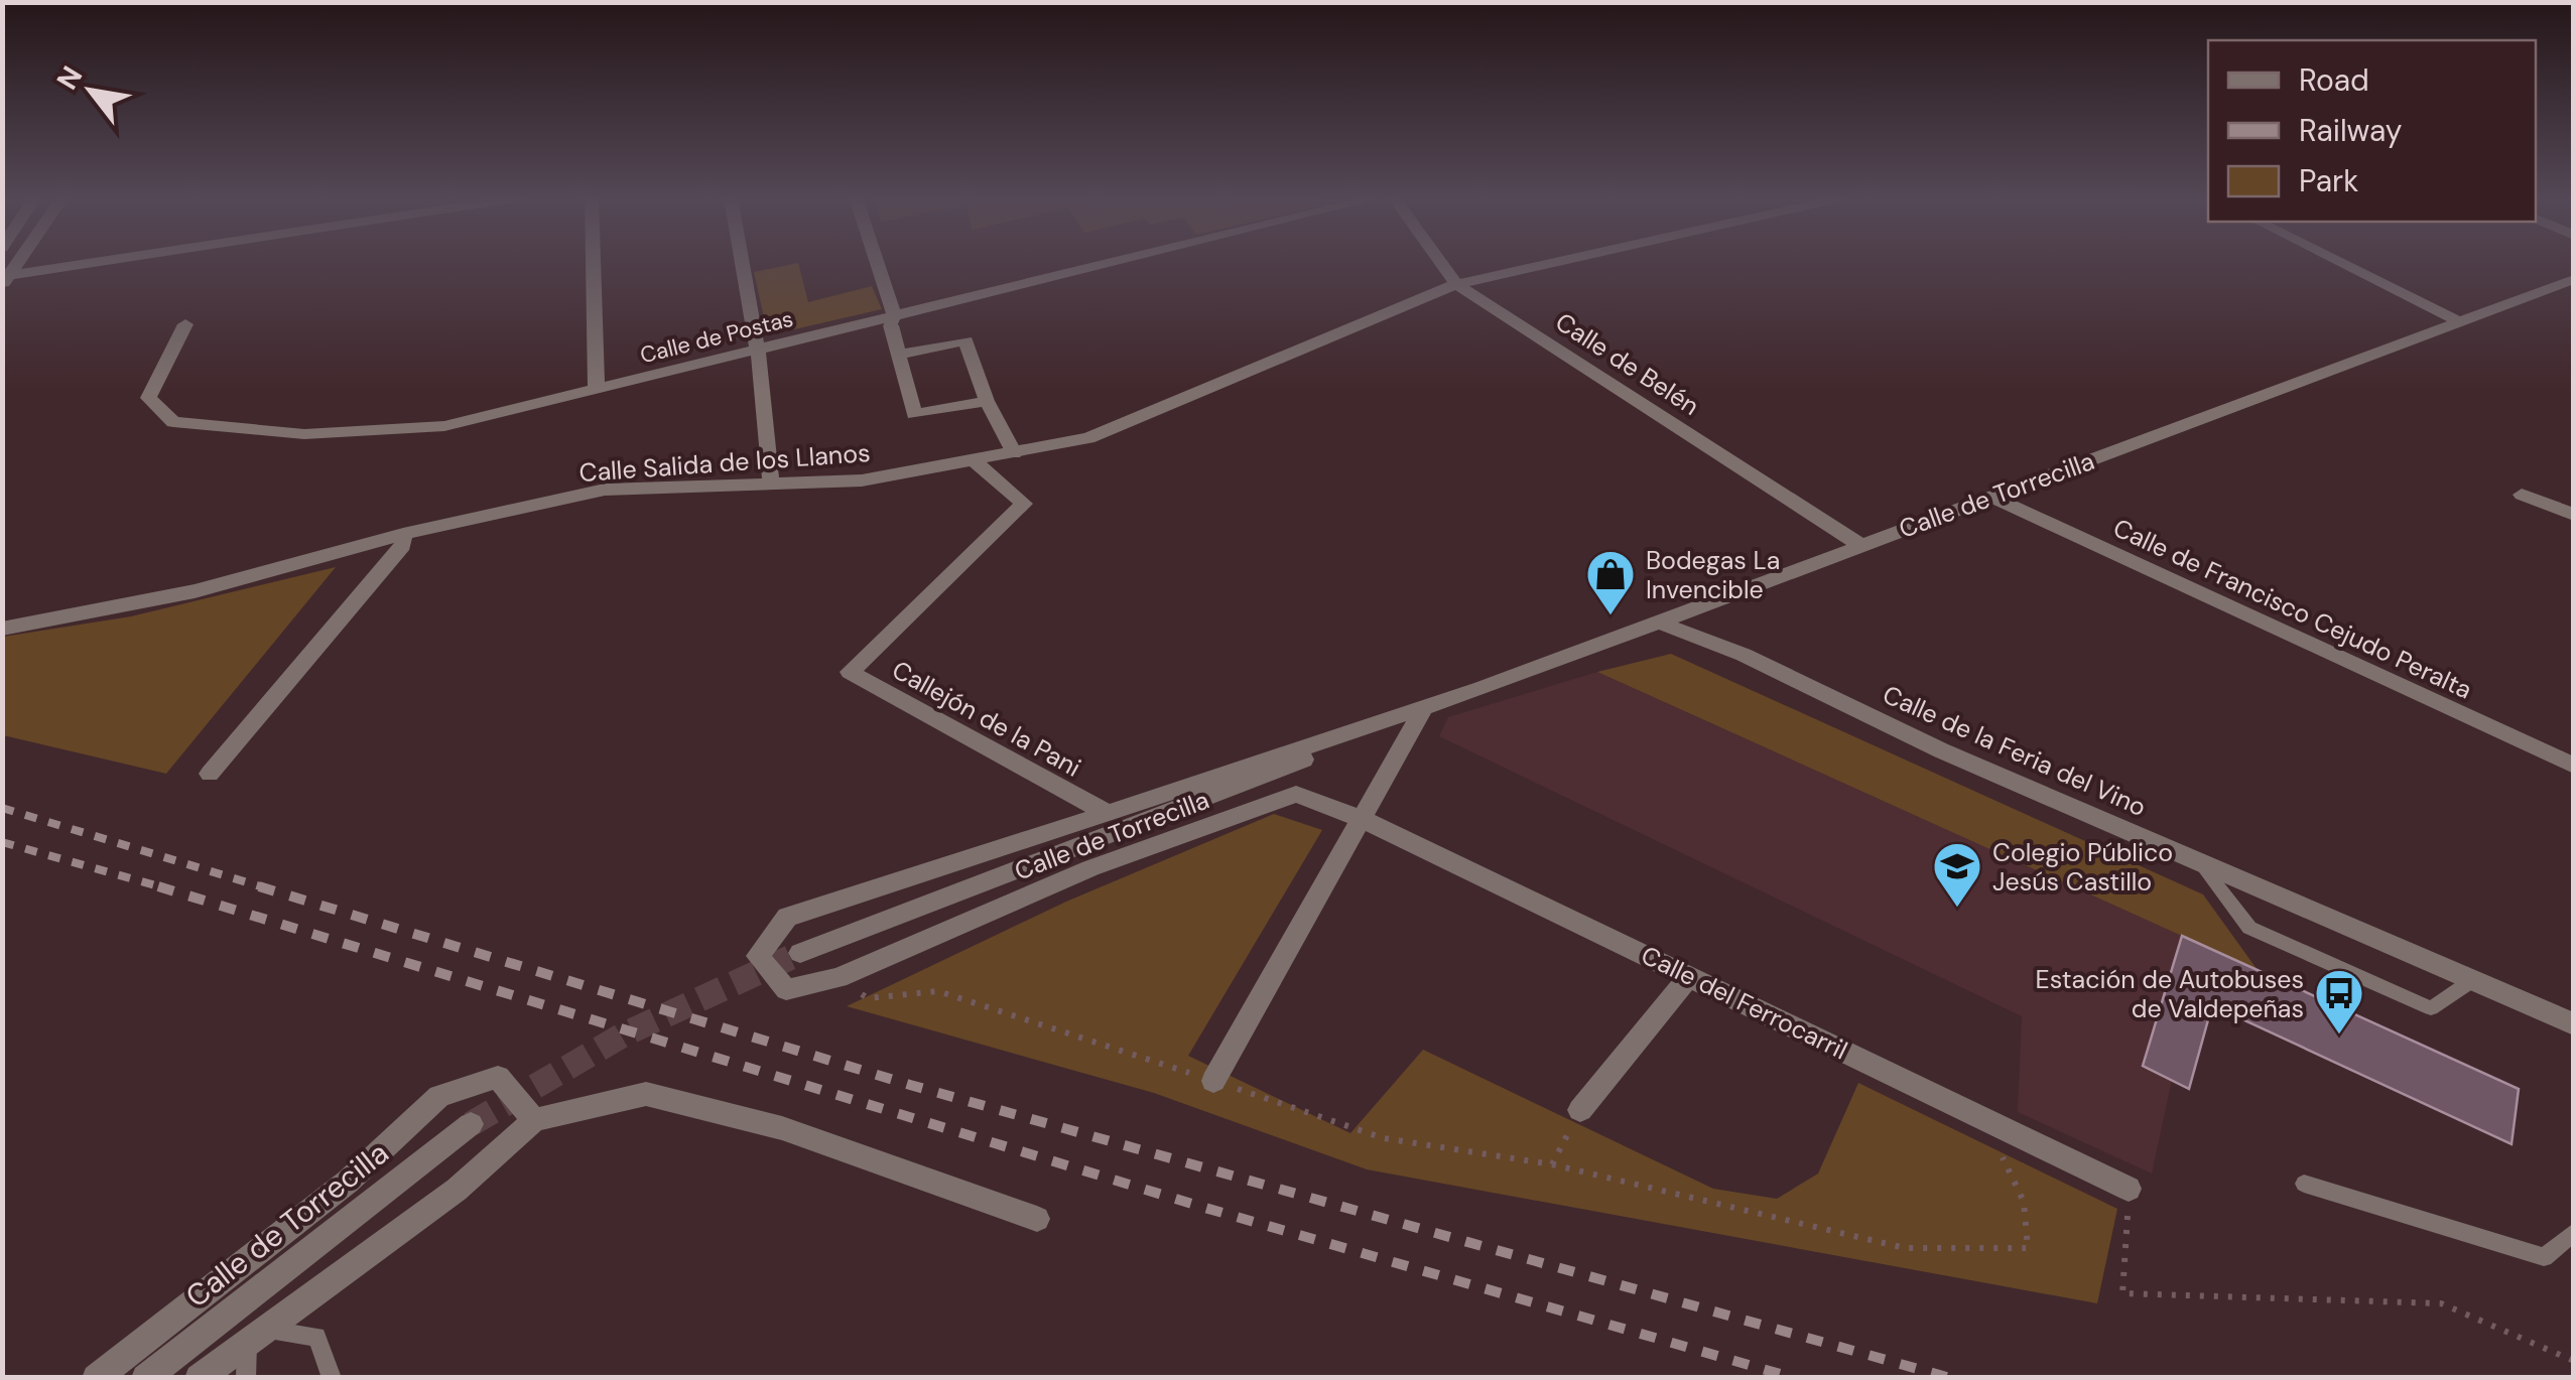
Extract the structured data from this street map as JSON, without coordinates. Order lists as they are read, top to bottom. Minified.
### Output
{"streets":{"street":["Calle de Postas","Calle de Belén","Calle Salida de los Llanos","Calle de Torrecilla","Calle de Francisco Cejudo Peralta","Callejón de la Pani","Calle de la Feria del Vino","Calle del Ferrocarril"]},"crossings":[["Calle de Belén","Calle Salida de los Llanos"],["Calle de Belén","Calle de Torrecilla"],["Calle Salida de los Llanos","Callejón de la Pani"],["Calle de Torrecilla","Calle de Francisco Cejudo Peralta"],["Calle de Torrecilla","Calle de la Feria del Vino"],["Callejón de la Pani","Calle del Ferrocarril"]],"places":{"shop":["Bodegas La Invencible"],"school or university":["Colegio Público Jesús Castillo"],"bus stop":["Estación de Autobuses de Valdepeñas"]},"legend":["Road","Railway","Park"],"north":"top left"}
